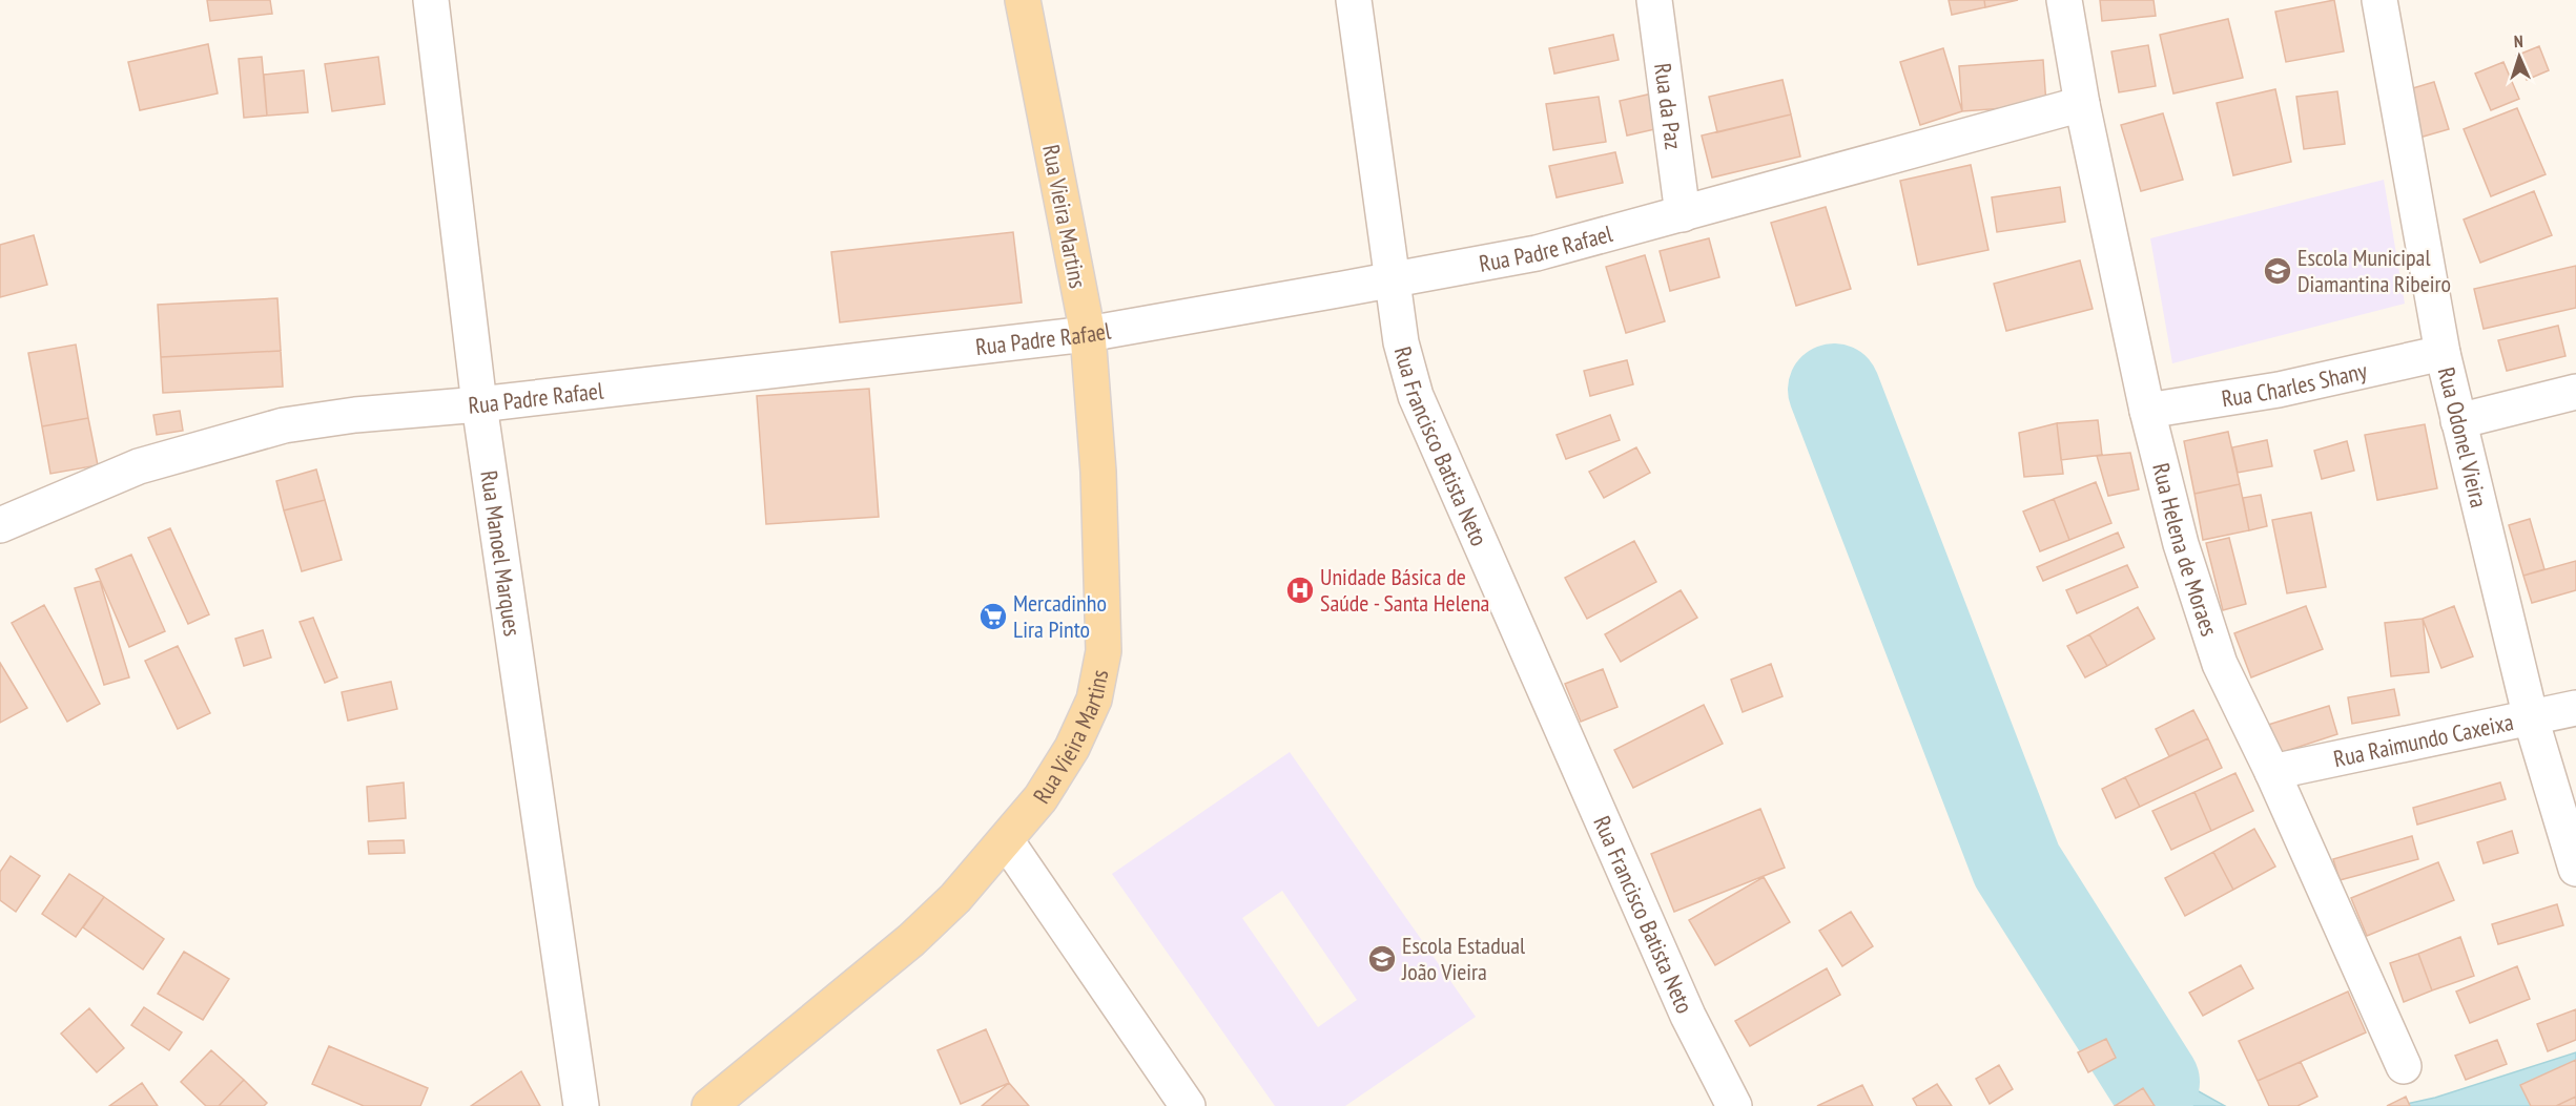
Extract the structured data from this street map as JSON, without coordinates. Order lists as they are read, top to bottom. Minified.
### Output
{"streets":{"main road":["Rua Vieira Martins"],"street":["Rua da Paz","Rua Padre Rafael","Rua Charles Shany","Rua Odonel Vieira","Rua Francisco Batista Neto","Rua Helena de Moraes","Rua Manoel Marques","Rua Raimundo Caxeixa"]},"crossings":[["Rua da Paz","Rua Padre Rafael"],["Rua Vieira Martins","Rua Padre Rafael"],["Rua Padre Rafael","Rua Francisco Batista Neto"],["Rua Padre Rafael","Rua Helena de Moraes"],["Rua Padre Rafael","Rua Manoel Marques"],["Rua Charles Shany","Rua Odonel Vieira"],["Rua Charles Shany","Rua Helena de Moraes"],["Rua Odonel Vieira","Rua Raimundo Caxeixa"],["Rua Helena de Moraes","Rua Raimundo Caxeixa"]],"places":{"school or university":["Escola Municipal Diamantina Ribeiro","Escola Estadual João Vieira"],"hospital":["Unidade Básica de Saúde - Santa Helena"],"supermarket":["Mercadinho Lira Pinto"]},"north":"top"}
